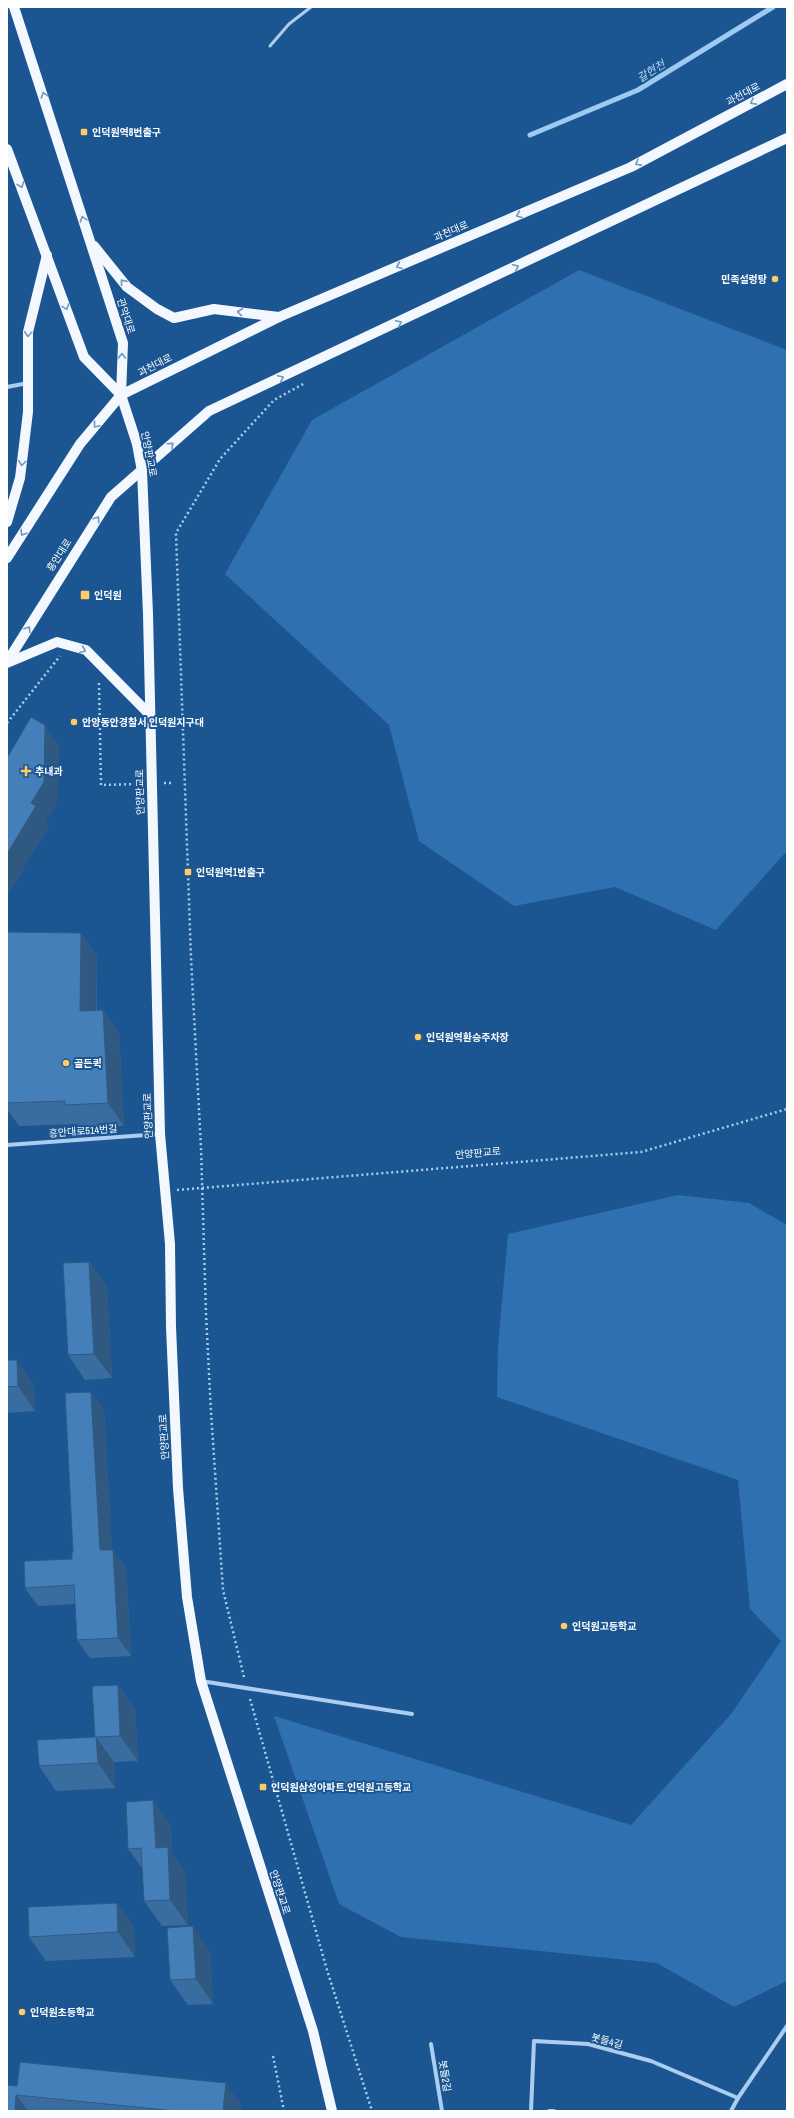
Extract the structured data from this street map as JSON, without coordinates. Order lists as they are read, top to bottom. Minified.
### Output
{"streets":{"main road":["과천대로","관악대로","안양판교로","흥안대로"],"street":["흥안대로514번길","봇들4길","봇들2길"]},"crossings":[["과천대로","관악대로"],["과천대로","안양판교로"],["관악대로","안양판교로"],["안양판교로","흥안대로"],["안양판교로","흥안대로514번길"]],"water":["갈현천"],"places":{"transit":["인덕원역8번출구","인덕원","인덕원역1번출구","인덕원삼성아파트.인덕원고등학교"],"other":["민족설렁탕","안양동안경찰서 인덕원지구대","인덕원역환승주차장","골든퀵","인덕원고등학교","인덕원초등학교"],"health":["추내과"]}}
